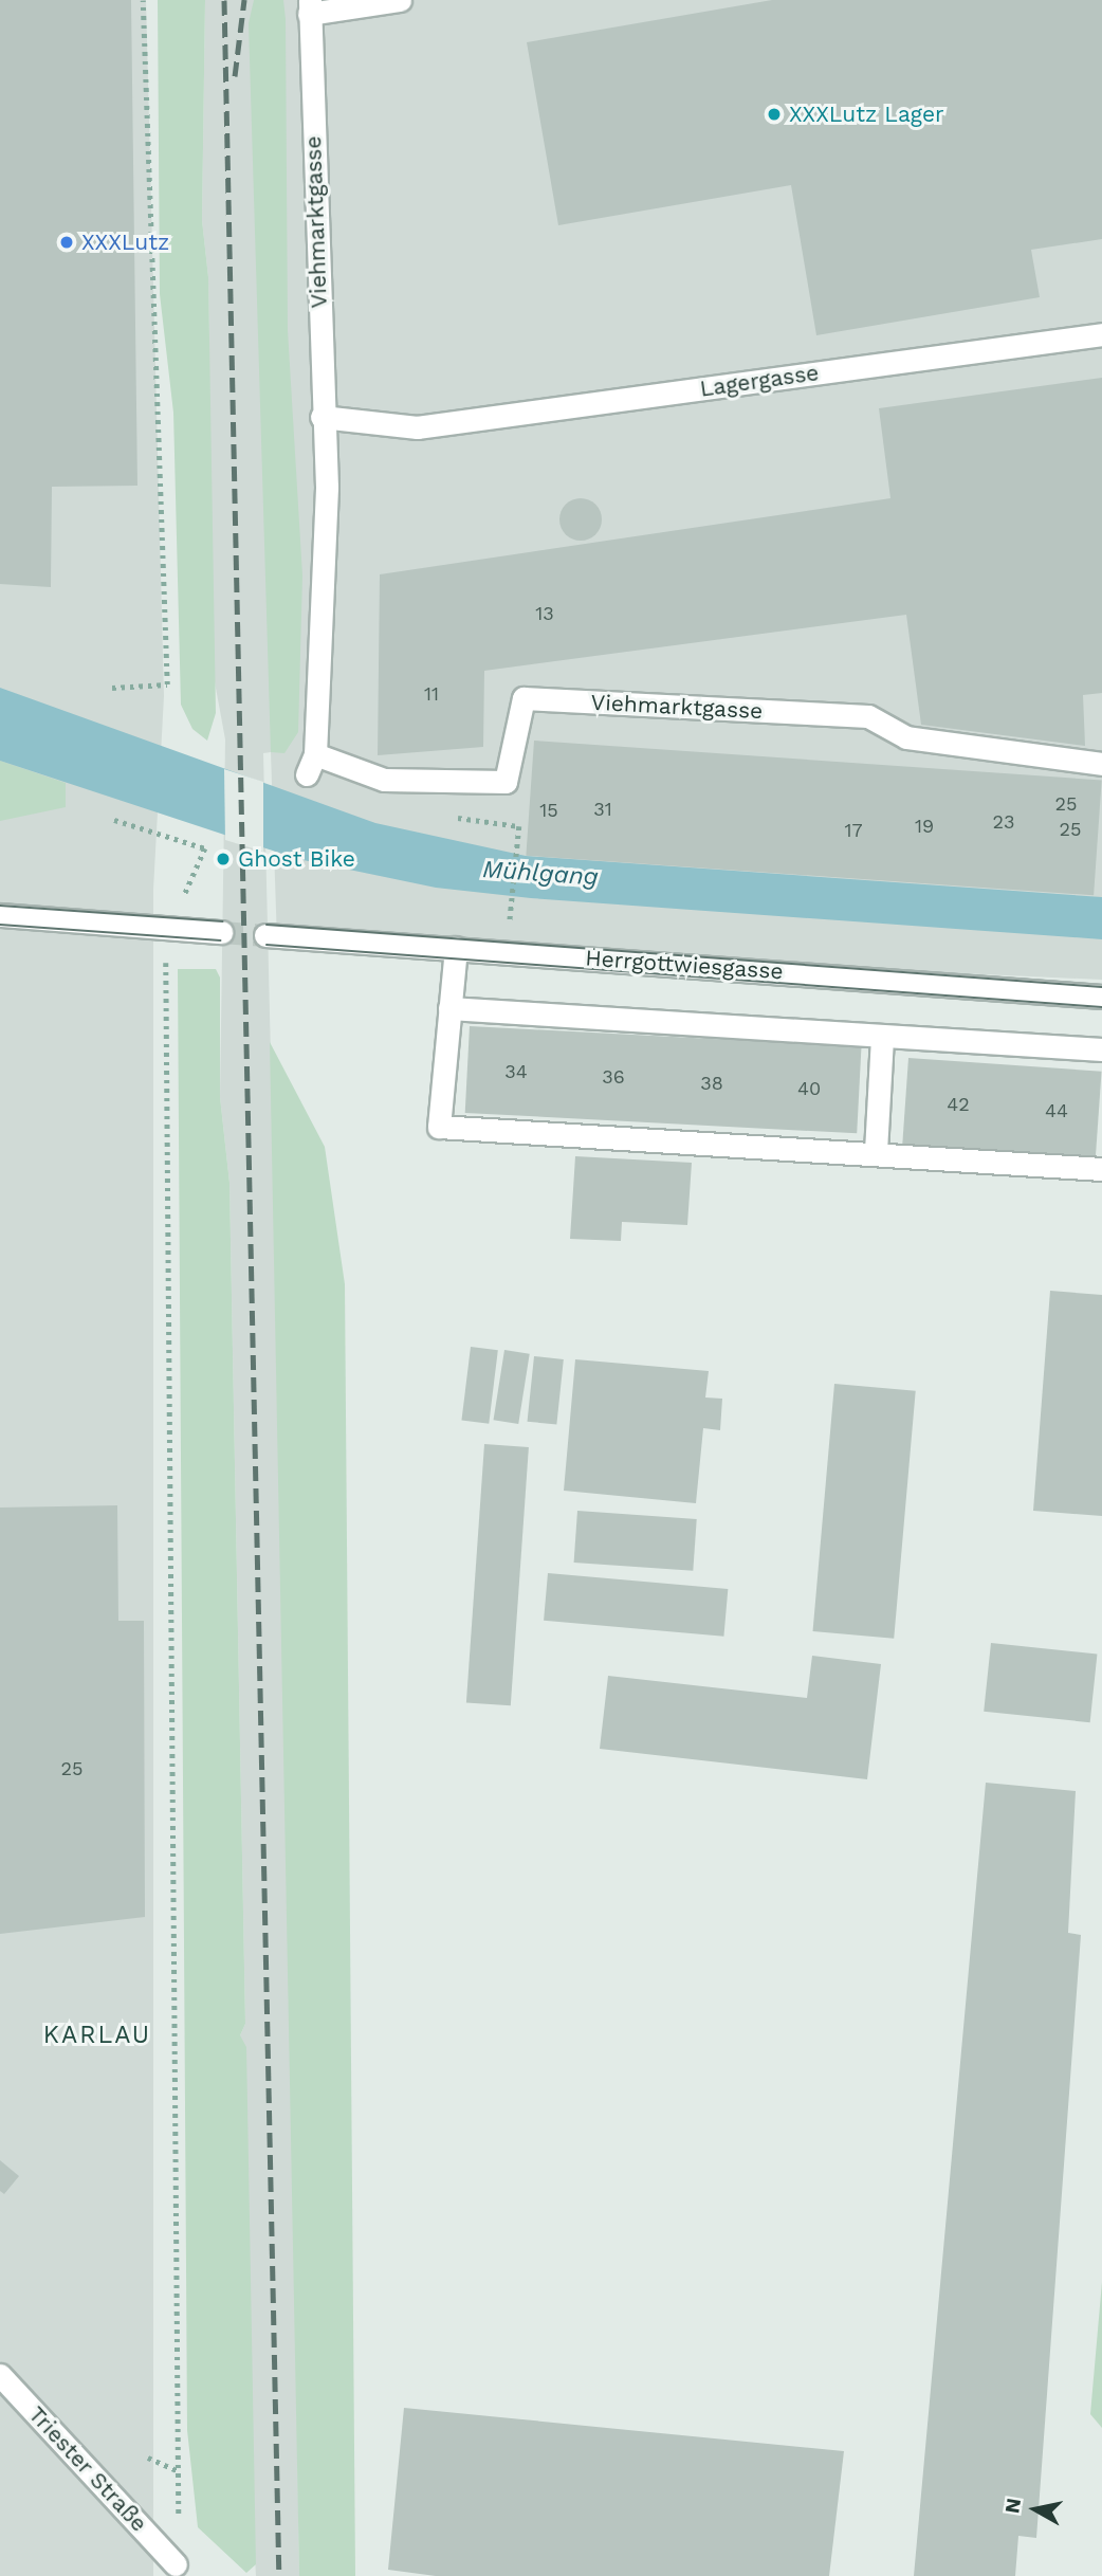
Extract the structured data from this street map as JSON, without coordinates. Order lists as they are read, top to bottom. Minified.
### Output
{"streets":{"main road":["Viehmarktgasse","Lagergasse","Herrgottwiesgasse","Triester Straße"]},"crossings":[["Viehmarktgasse","Lagergasse"]],"districts":["KARLAU"],"water":["Mühlgang"],"places":["XXXLutz Lager","XXXLutz","Ghost Bike"],"house_numbers":["13","11","25","31","15","23","19","25","17","34","36","38","40","42","44","25"],"north":"left"}
